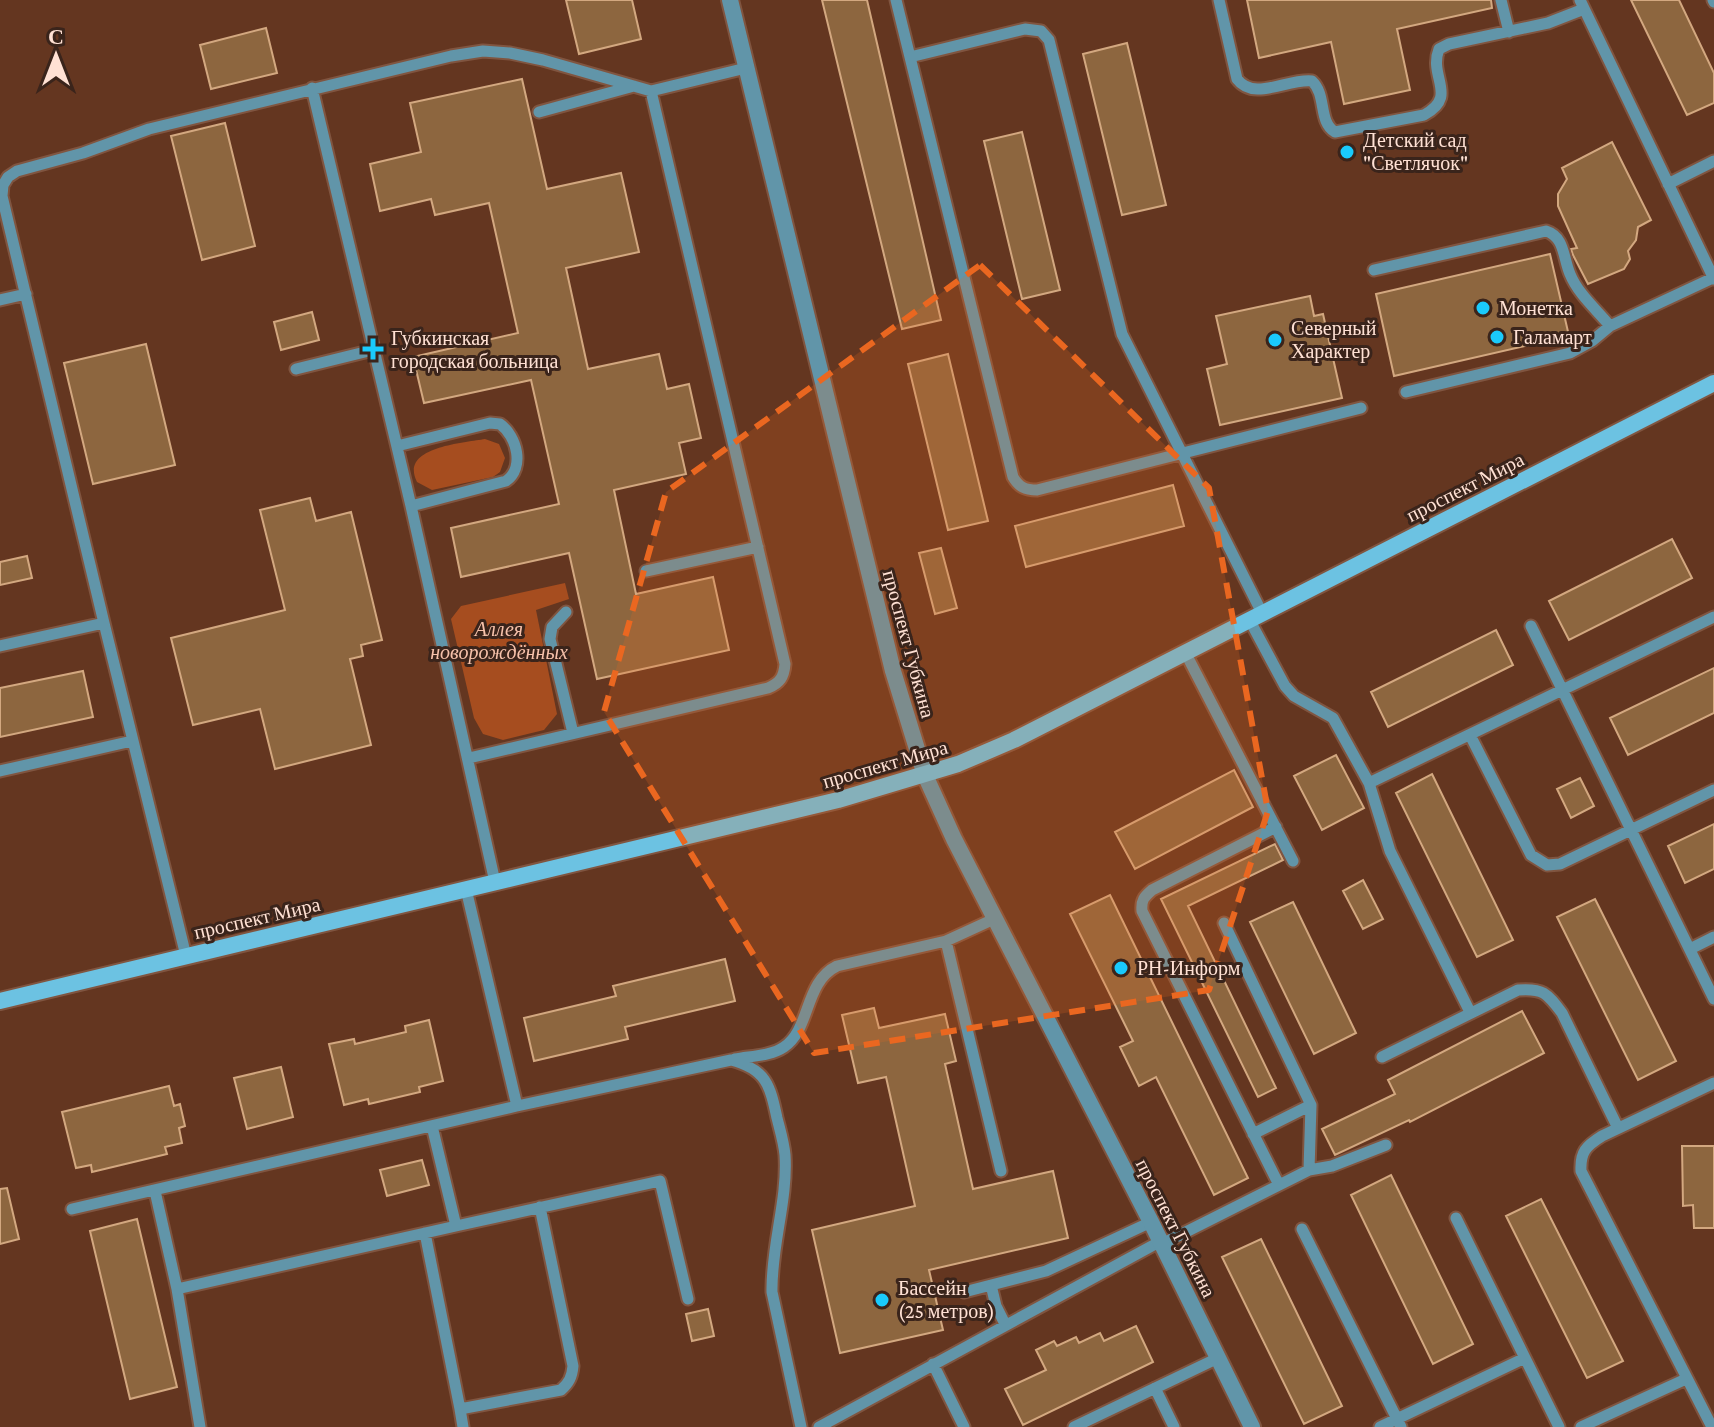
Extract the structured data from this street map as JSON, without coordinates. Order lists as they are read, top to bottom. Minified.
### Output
{"streets":{"main road":["проспект Мира"],"street":["проспект Губкина"]},"crossings":[["проспект Мира","проспект Губкина"]],"parks":["Аллея новорождённых"],"places":{"other":["Детский сад \"Светлячок\"","Монетка","Галамарт","Северный Характер","РН-Информ","Бассейн (25 метров)"],"health":["Губкинская городская больница"]},"north":"top"}
